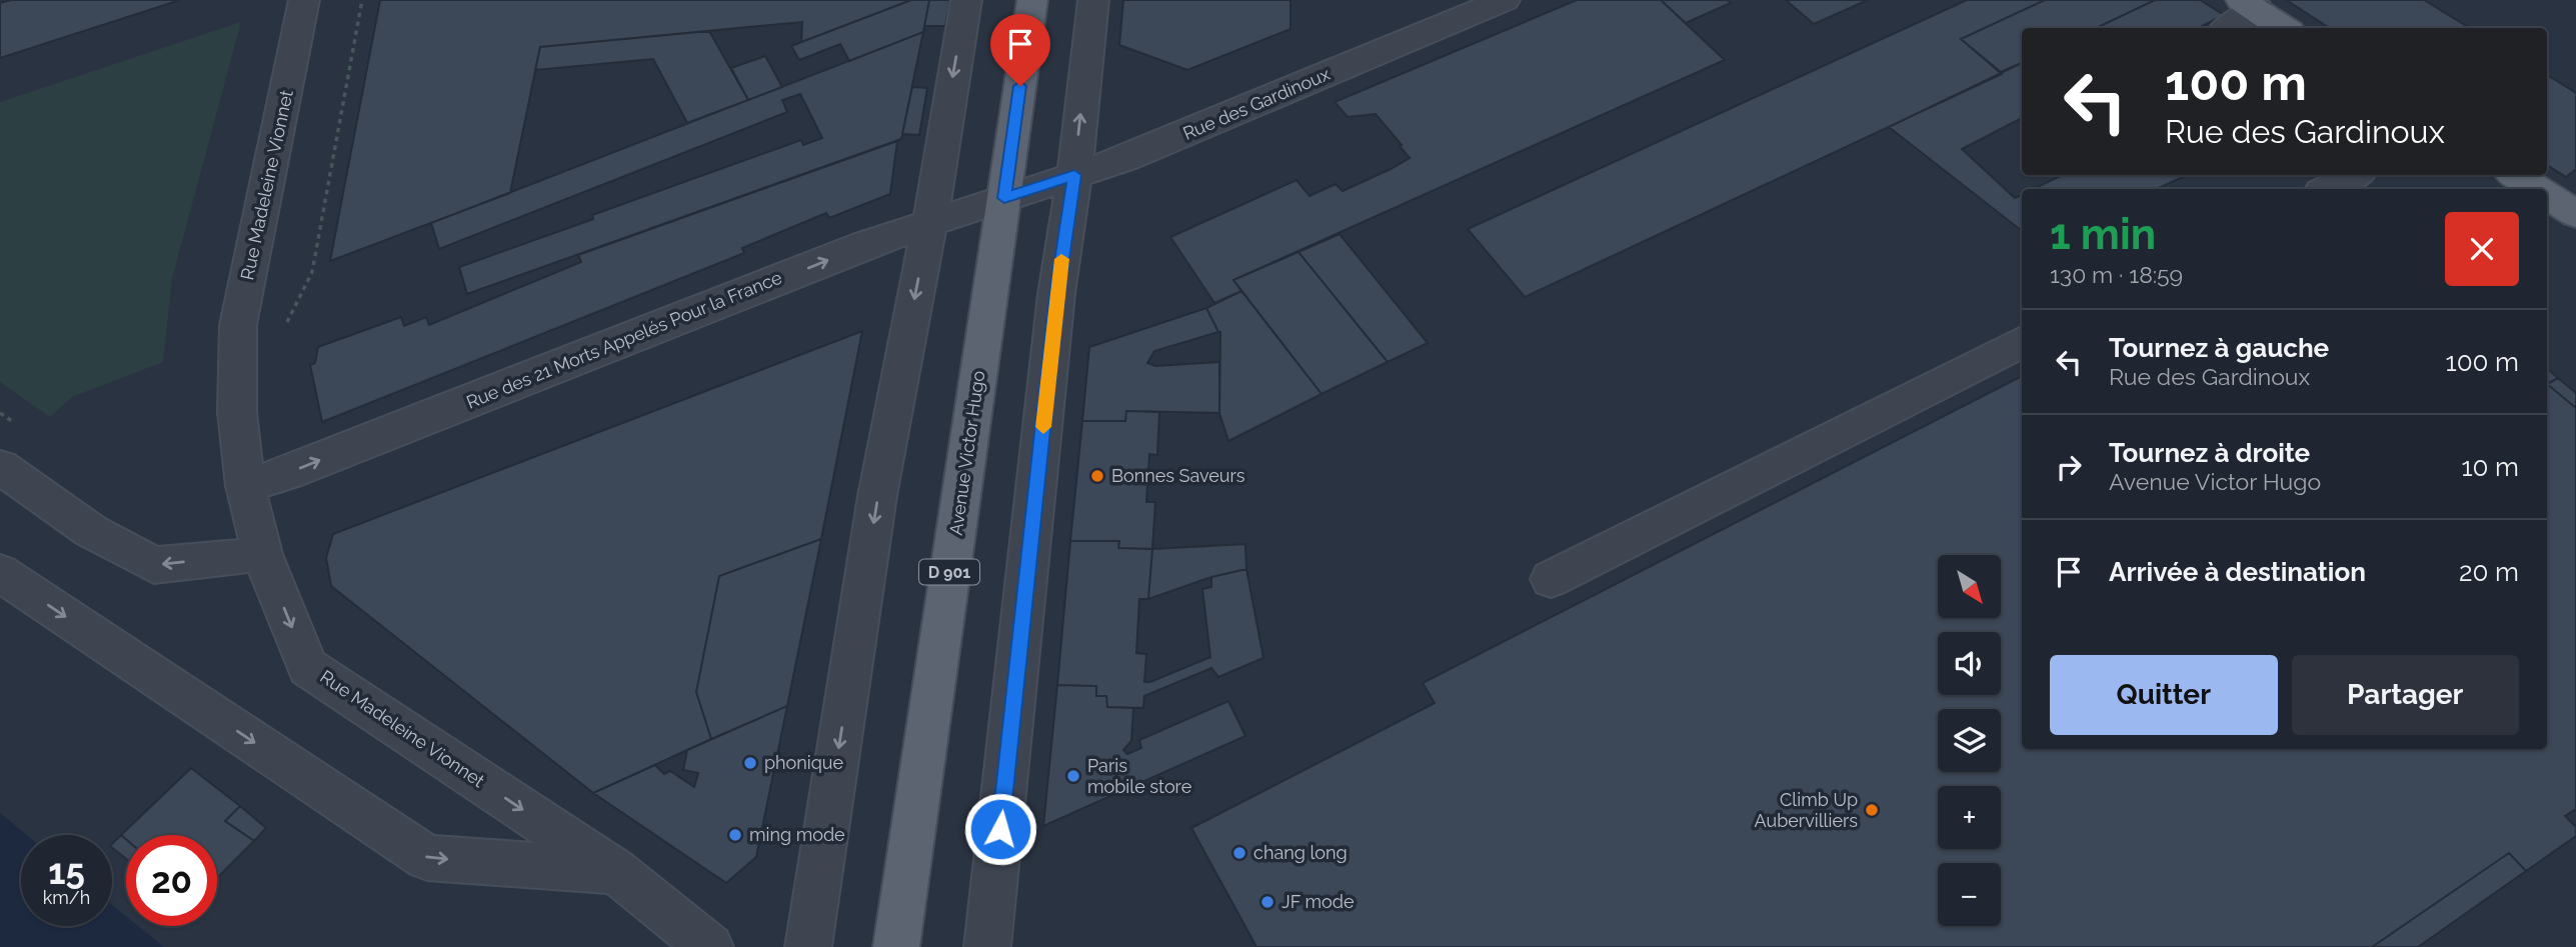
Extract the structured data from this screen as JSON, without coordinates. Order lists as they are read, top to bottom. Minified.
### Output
{"streets":{"main road":["Avenue Victor Hugo","D 901"],"street":["Rue des Gardinoux","Rue Madeleine Vionnet","Rue des 21 Morts Appelés Pour la France"]},"crossings":[["Rue des Gardinoux","Rue des 21 Morts Appelés Pour la France"],["Rue des Gardinoux","Avenue Victor Hugo"],["Rue Madeleine Vionnet","Rue des 21 Morts Appelés Pour la France"],["Rue des 21 Morts Appelés Pour la France","Avenue Victor Hugo"]],"one_way":["Rue des 21 Morts Appelés Pour la France"],"places":["Bonnes Saveurs","phonique","Paris mobile store","Climb Up Aubervilliers","ming mode","chang long","JF mode"],"north":"bottom right","page":{"turn":["100 m","Rue des Gardinoux"],"heading":["1 min","130 m · 18:59"],"list":[{"name":"Tournez à gauche","note":"Rue des Gardinoux","value":"100 m"},{"name":"Tournez à droite","note":"Avenue Victor Hugo","value":"10 m"},{"name":"Arrivée à destination","value":"20 m"}],"map_buttons":["+","−"],"buttons":["Quitter","Partager"],"speed":"15 km/h","limit":"20"}}
